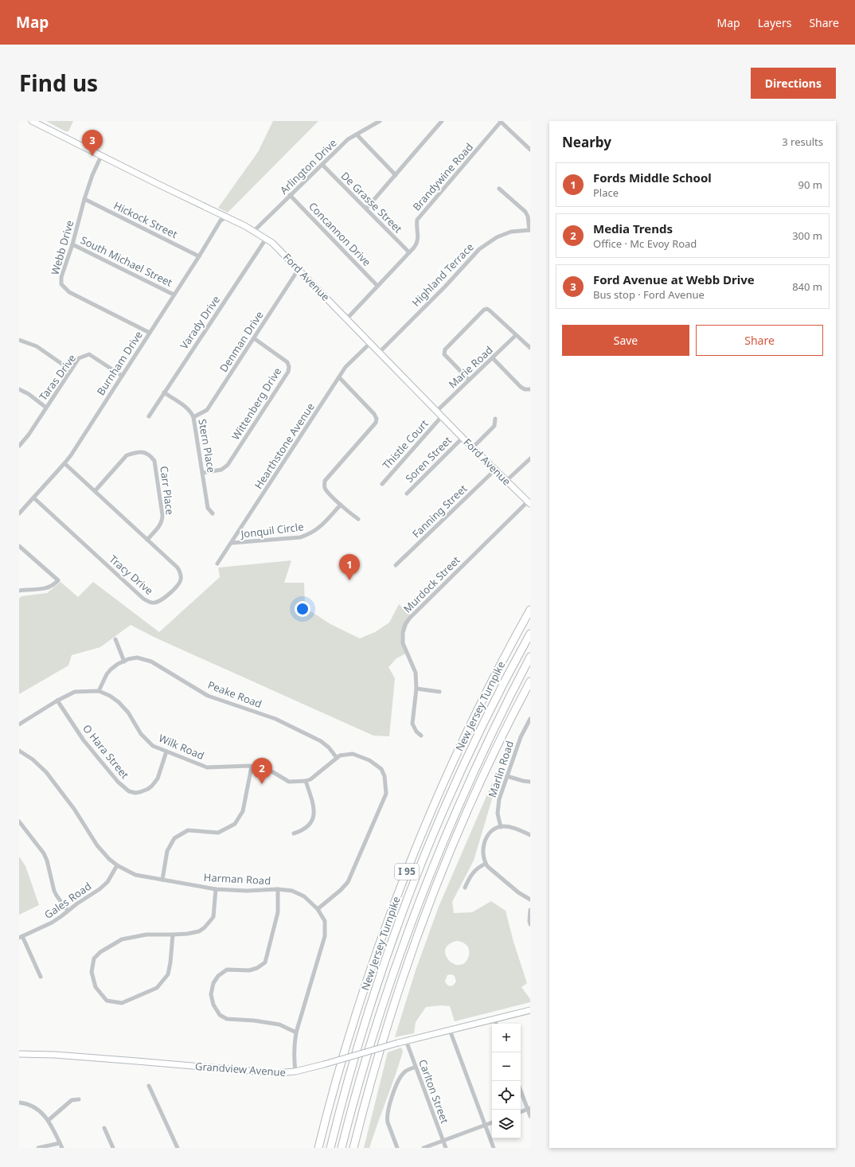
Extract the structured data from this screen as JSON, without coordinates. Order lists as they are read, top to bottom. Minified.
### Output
{"streets":{"highway":["New Jersey Turnpike","I 95"],"street":["Arlington Drive","Brandywine Road","De Grasse Street","Hickock Street","Concannon Drive","Webb Drive","South Michael Street","Highland Terrace","Ford Avenue","Varady Drive","Denman Drive","Burnham Drive","Marie Road","Taras Drive","Wittenberg Drive","Thistle Court","Stern Place","Hearthstone Avenue","Soren Street","Carr Place","Fanning Street","Jonquil Circle","Tracy Drive","Murdock Street","Peake Road","Wilk Road","O Hara Street","Marlin Road","Harman Road","Gales Road","Grandview Avenue","Carlton Street"]},"crossings":[["Arlington Drive","De Grasse Street"],["Arlington Drive","Concannon Drive"],["Arlington Drive","Ford Avenue"],["Brandywine Road","De Grasse Street"],["Brandywine Road","Concannon Drive"],["Brandywine Road","Ford Avenue"],["Hickock Street","Webb Drive"],["Hickock Street","Burnham Drive"],["Webb Drive","South Michael Street"],["Webb Drive","Ford Avenue"],["Webb Drive","Burnham Drive"],["South Michael Street","Burnham Drive"],["Highland Terrace","Ford Avenue"],["Ford Avenue","Varady Drive"],["Ford Avenue","Denman Drive"],["Ford Avenue","Burnham Drive"],["Ford Avenue","Marie Road"],["Ford Avenue","Thistle Court"],["Ford Avenue","Hearthstone Avenue"],["Ford Avenue","Soren Street"],["Ford Avenue","Fanning Street"],["Ford Avenue","Murdock Street"],["Varady Drive","Stern Place"],["Denman Drive","Wittenberg Drive"],["Denman Drive","Stern Place"],["Burnham Drive","Taras Drive"],["Burnham Drive","Tracy Drive"],["Wittenberg Drive","Stern Place"],["Hearthstone Avenue","Jonquil Circle"],["Carr Place","Tracy Drive"],["Peake Road","Wilk Road"],["Wilk Road","O Hara Street"],["Wilk Road","Harman Road"],["Harman Road","Gales Road"],["Harman Road","Grandview Avenue"],["Grandview Avenue","Carlton Street"]],"page":{"header":"Map","nav":["Map","Layers","Share"],"title":"Find us","buttons":["Directions",["Save","Share"]],"heading":["Nearby","3 results"],"pins":["3","1","2"],"list":[{"mark":"1","name":"Fords Middle School","note":"Place","value":"90 m"},{"mark":"2","name":"Media Trends","note":"Office · Mc Evoy Road","value":"300 m"},{"mark":"3","name":"Ford Avenue at Webb Drive","note":"Bus stop · Ford Avenue","value":"840 m"}],"map_buttons":["+","−"]}}
